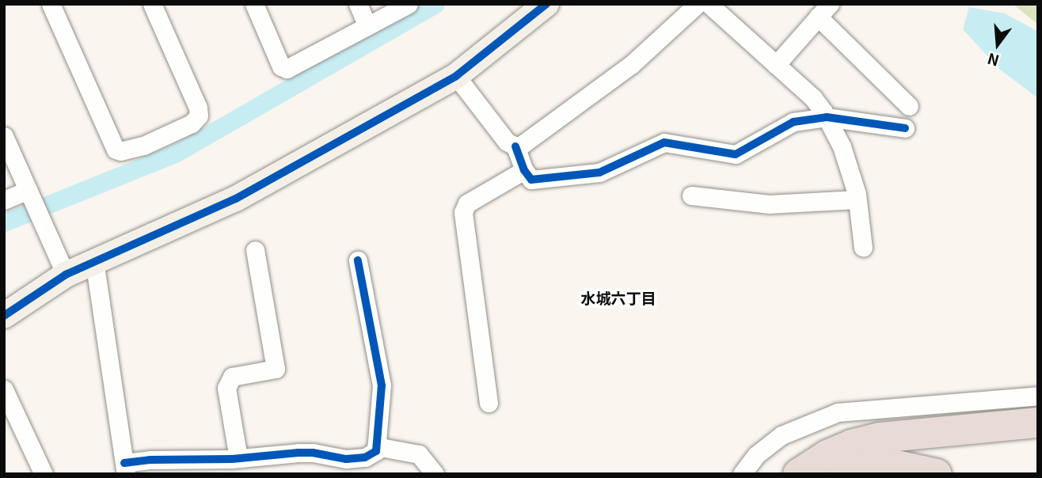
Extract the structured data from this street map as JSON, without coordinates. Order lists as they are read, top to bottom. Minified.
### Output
{"districts":["水城六丁目"],"north":"bottom"}
